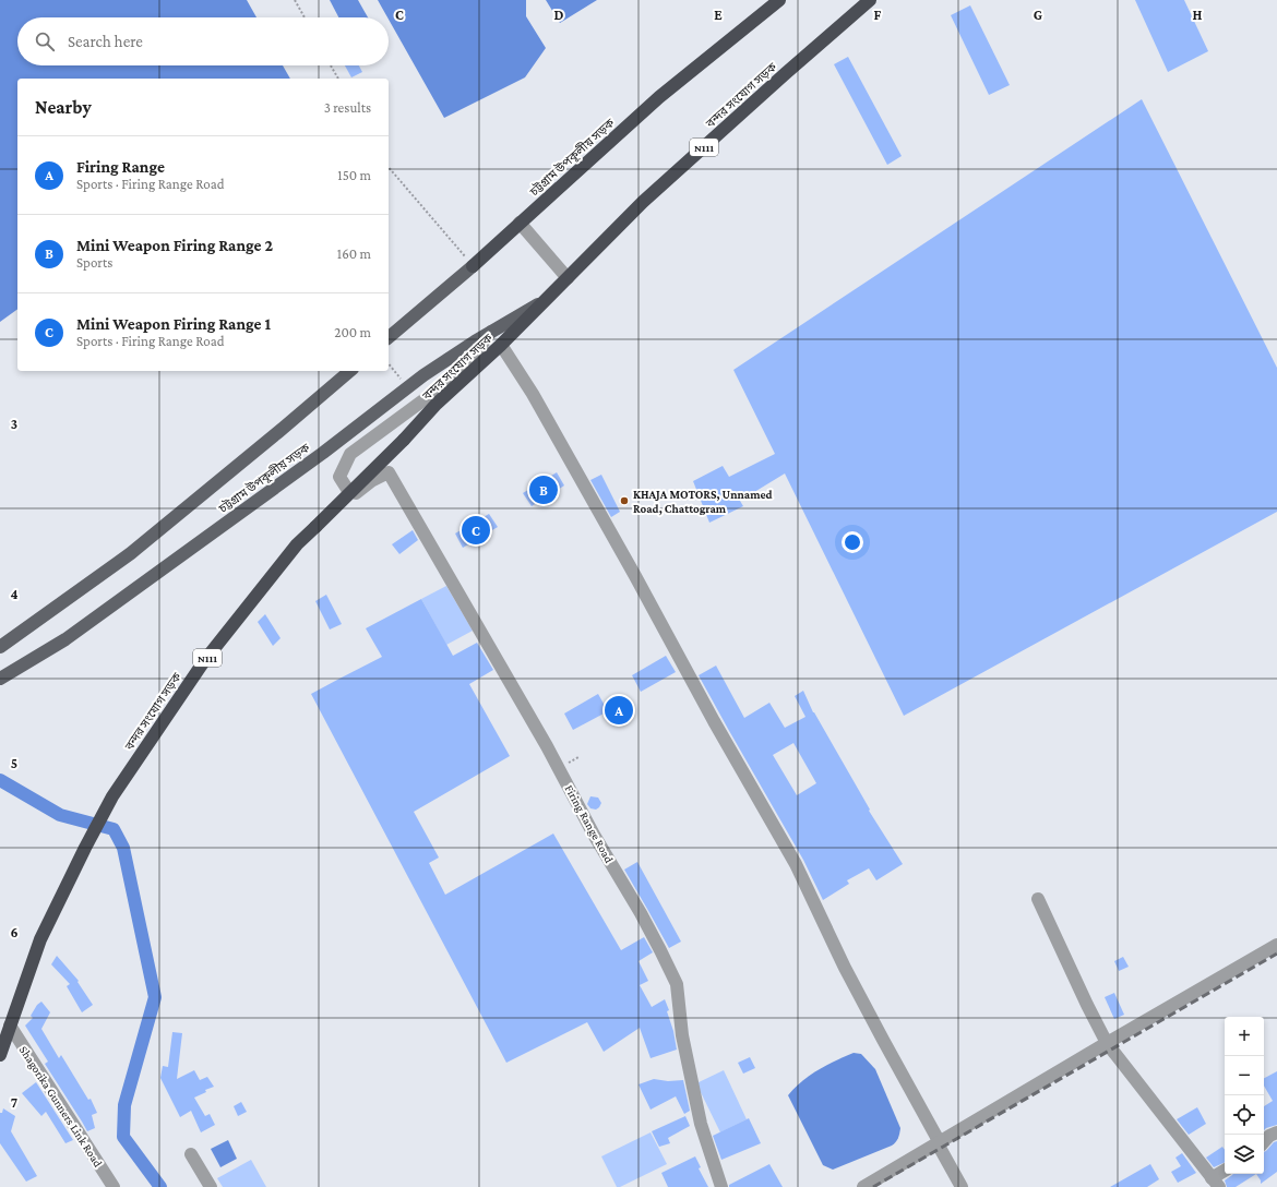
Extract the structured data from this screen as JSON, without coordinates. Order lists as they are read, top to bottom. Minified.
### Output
{"streets":{"highway":["বন্দর সংযোগ সড়ক","N111","চট্টগ্রাম উপকূলীয় সড়ক"],"street":["Firing Range Road","Shagorika Gunners Link Road"]},"crossings":[["বন্দর সংযোগ সড়ক","N111"],["বন্দর সংযোগ সড়ক","চট্টগ্রাম উপকূলীয় সড়ক"],["বন্দর সংযোগ সড়ক","Shagorika Gunners Link Road"],["N111","Shagorika Gunners Link Road"]],"places":["KHAJA MOTORS, Unnamed Road, Chattogram"],"page":{"search":"Search here","heading":["Nearby","3 results"],"list":[{"mark":"A","name":"Firing Range","note":"Sports · Firing Range Road","value":"150 m"},{"mark":"B","name":"Mini Weapon Firing Range 2","note":"Sports","value":"160 m"},{"mark":"C","name":"Mini Weapon Firing Range 1","note":"Sports · Firing Range Road","value":"200 m"}],"pins":["B","C","A"],"map_buttons":["+","−"]},"grid":{"columns":["C","D","E","F","G","H"],"rows":["3","4","5","6","7"]}}
